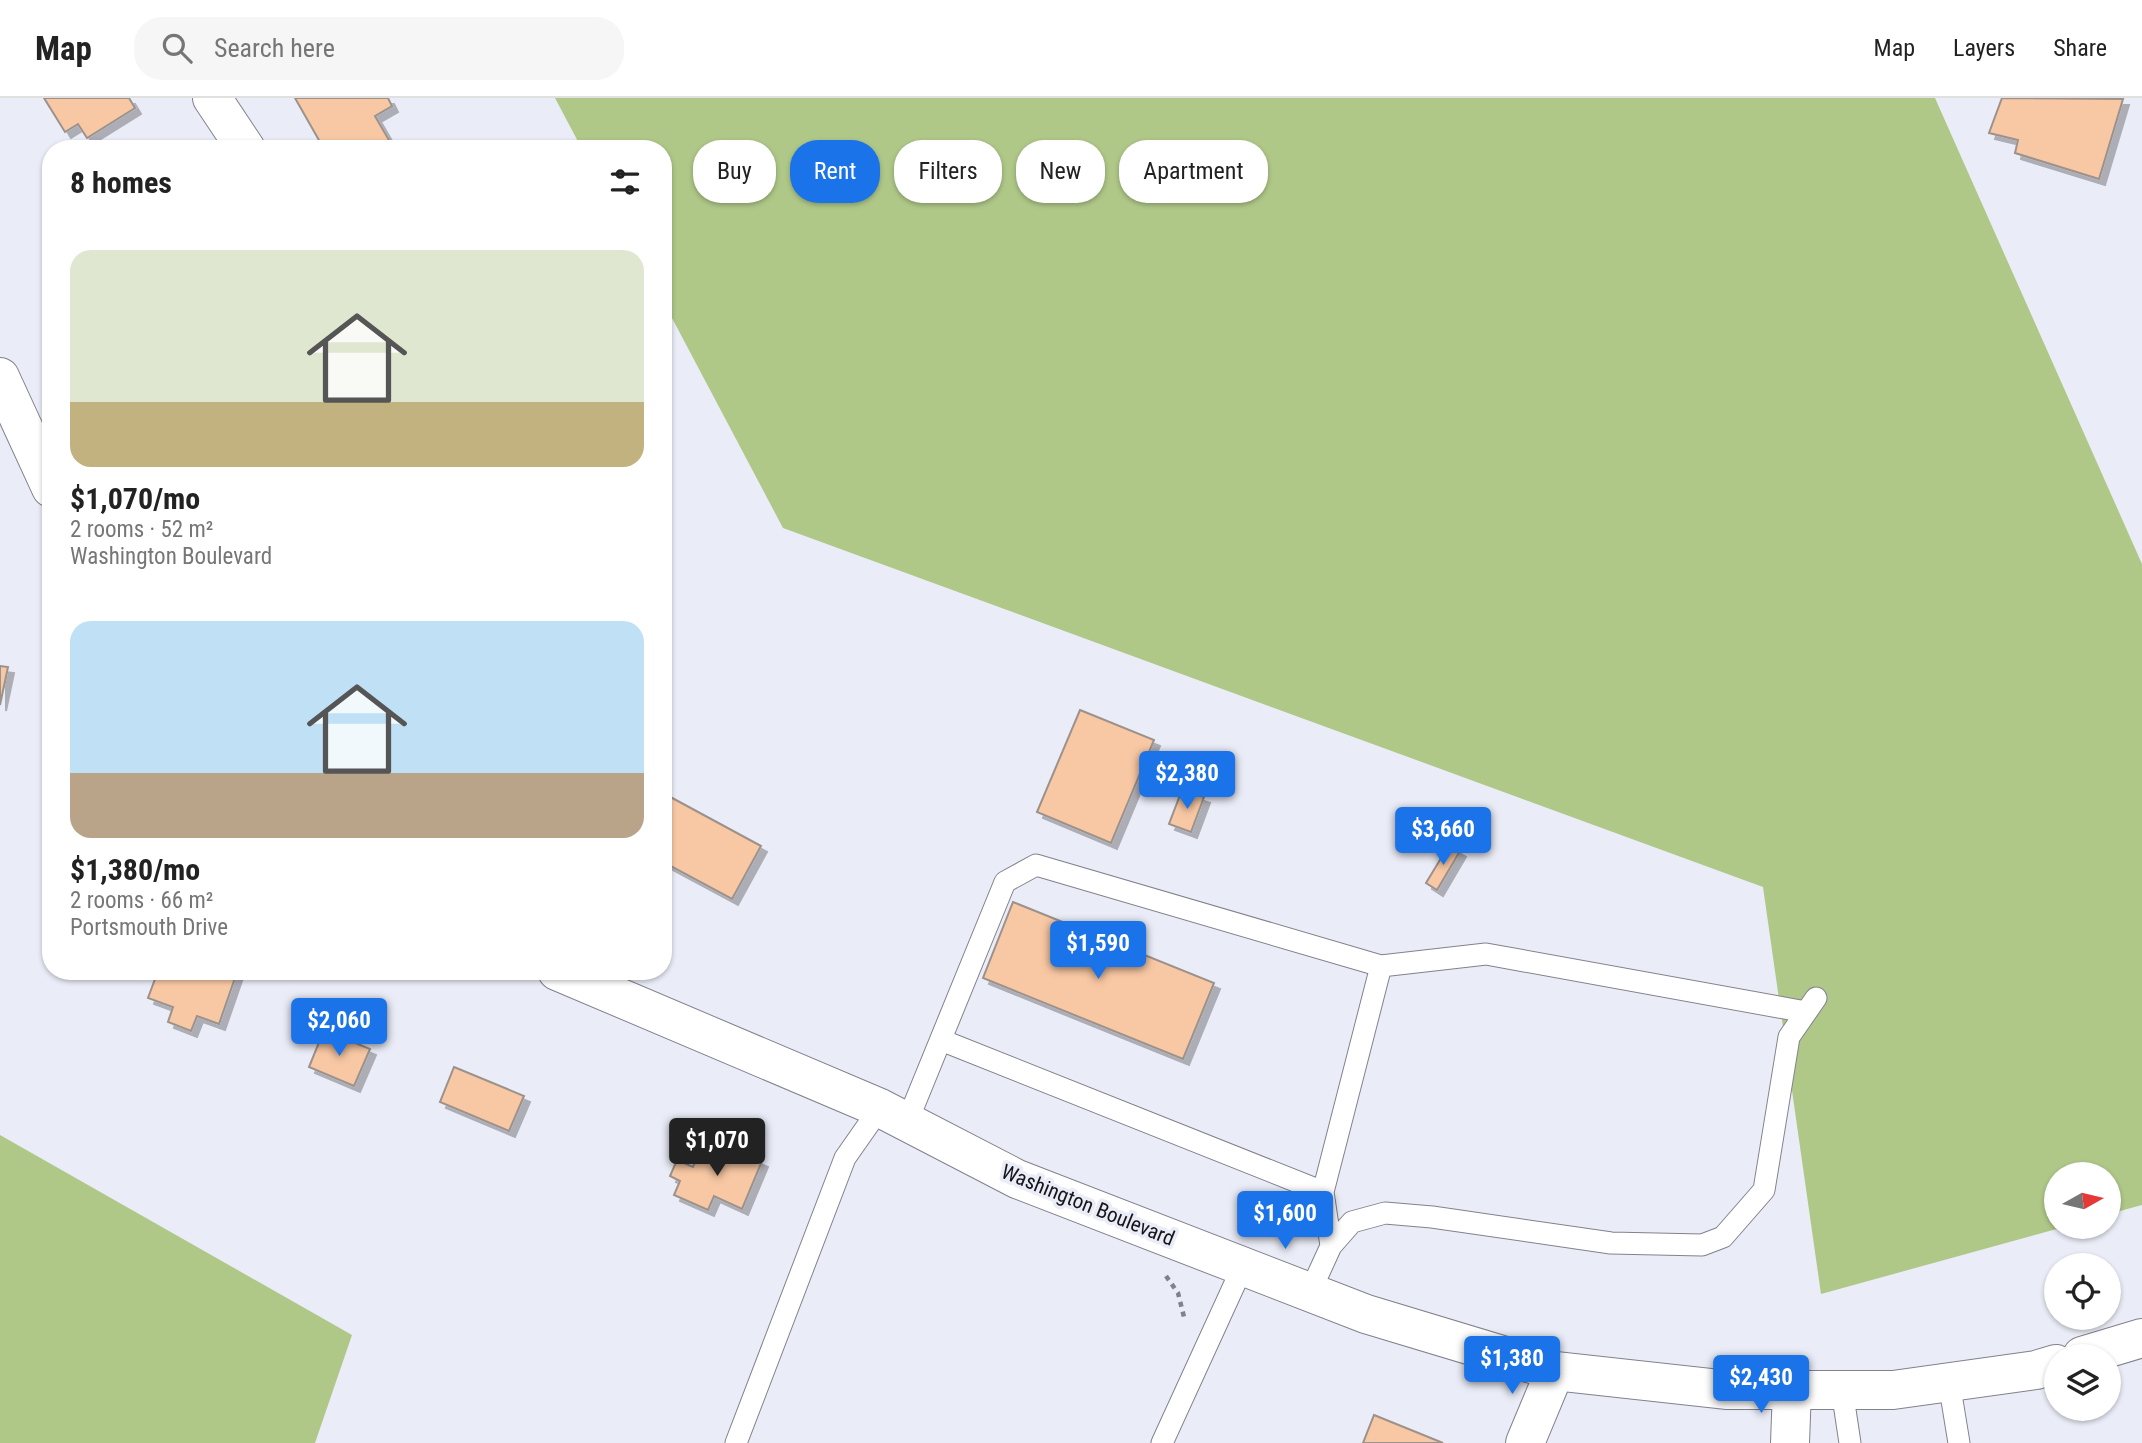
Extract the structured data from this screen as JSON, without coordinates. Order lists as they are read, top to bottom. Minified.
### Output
{"streets":{"street":["Washington Boulevard"]},"north":"right","page":{"header":"Map","search":"Search here","nav":["Map","Layers","Share"],"chip":["Buy","Rent","Filters","New","Apartment"],"heading":"8 homes","list":[{"name":"$1,070/mo","note":"2 rooms · 52 m² · Washington Boulevard"},{"name":"$1,380/mo","note":"2 rooms · 66 m² · Portsmouth Drive"}],"price":["$2,380","$3,660","$1,590","$2,060","$1,070","$1,600","$1,380","$2,430"]}}
